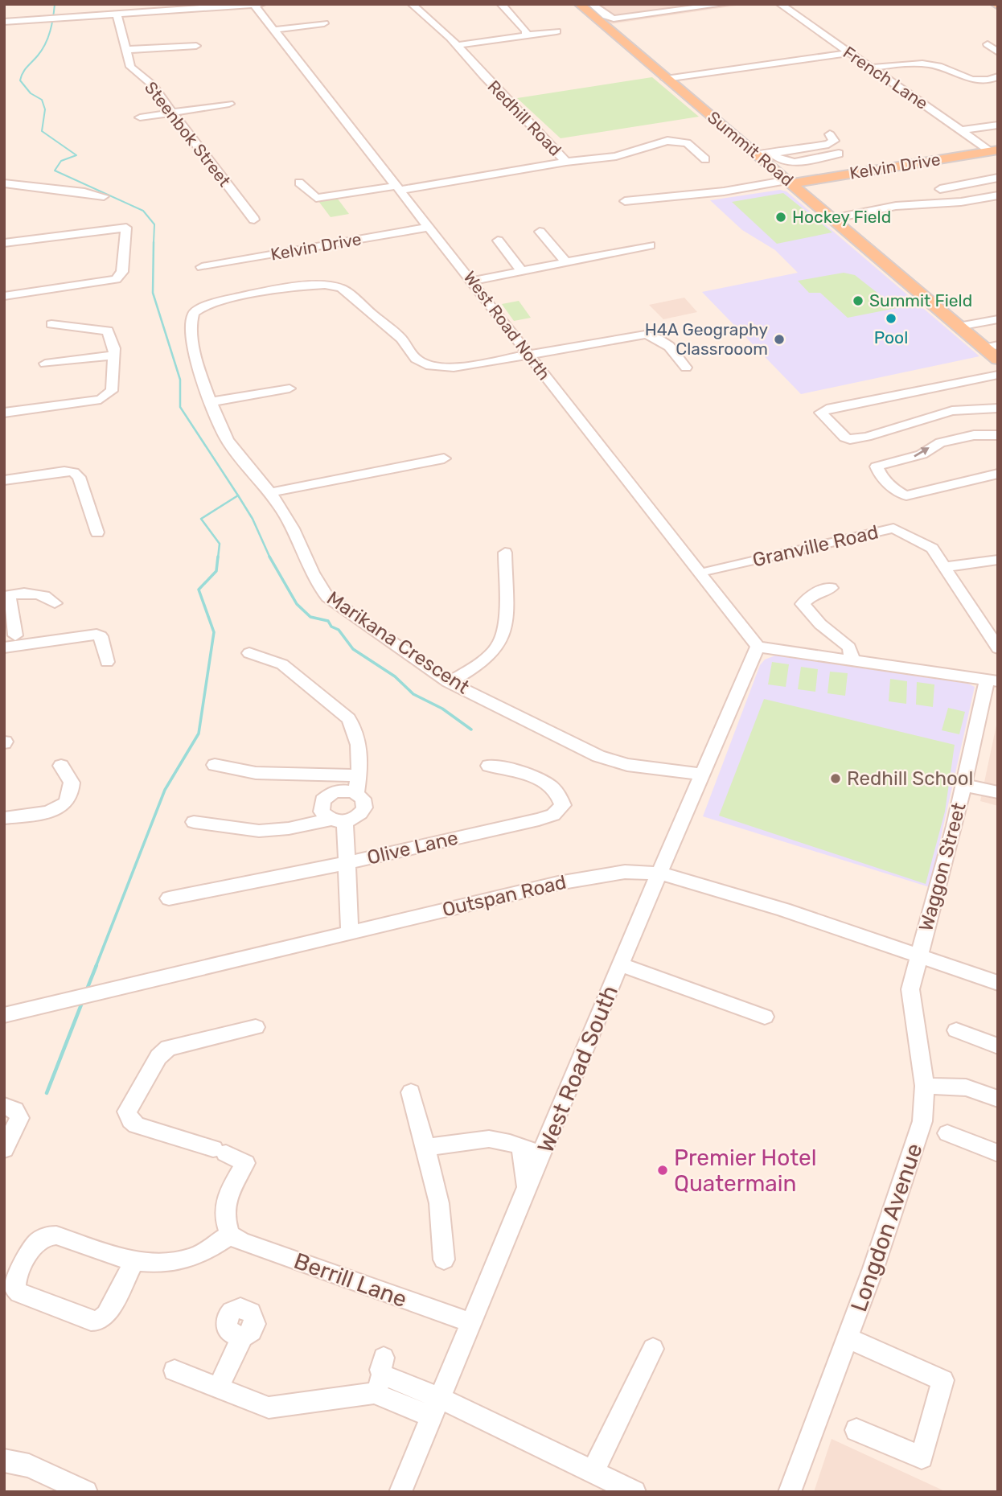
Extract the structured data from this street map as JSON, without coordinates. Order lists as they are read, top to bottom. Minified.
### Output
{"streets":{"main road":["Summit Road","Kelvin Drive"],"street":["French Lane","Redhill Road","Steenbok Street","West Road North","Granville Road","Marikana Crescent","Olive Lane","Waggon Street","Outspan Road","West Road South","Longdon Avenue","Berrill Lane"]},"crossings":[["French Lane","Kelvin Drive"],["Redhill Road","West Road North"],["Summit Road","Kelvin Drive"],["Kelvin Drive","West Road North"],["West Road North","Marikana Crescent"],["West Road North","West Road South"],["Marikana Crescent","West Road South"],["Waggon Street","Outspan Road"],["Waggon Street","Longdon Avenue"],["Outspan Road","West Road South"],["Outspan Road","Longdon Avenue"],["West Road South","Berrill Lane"]],"places":["Hockey Field","Summit Field","Pool","H4A Geography Classrooom","Redhill School","Premier Hotel Quatermain"]}
